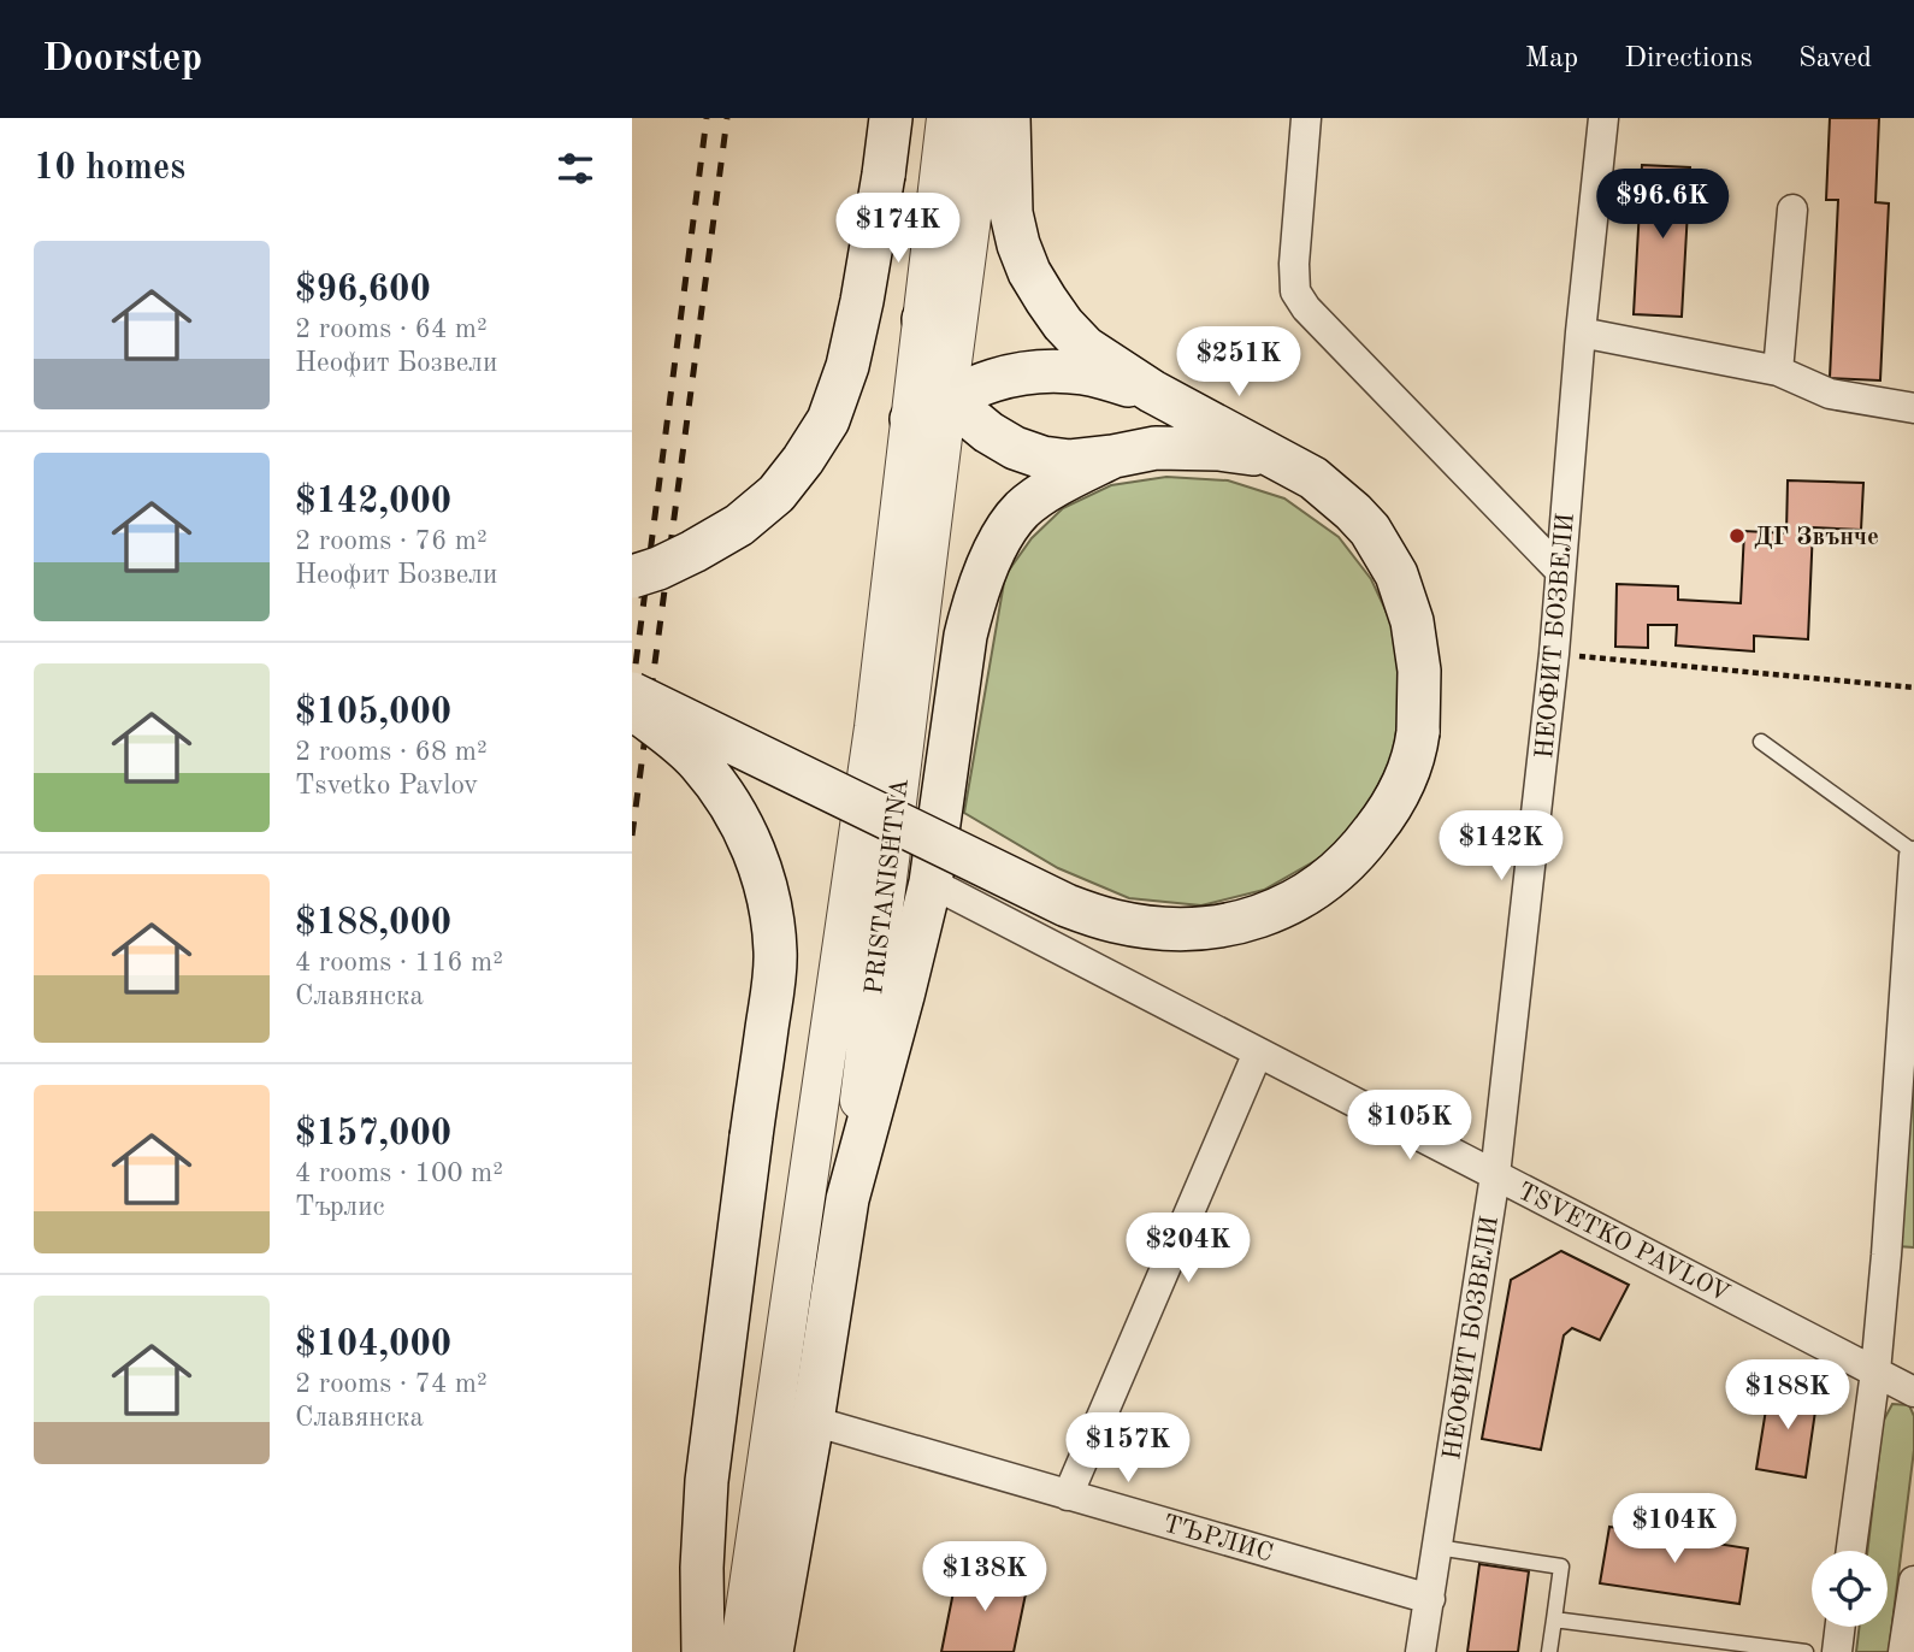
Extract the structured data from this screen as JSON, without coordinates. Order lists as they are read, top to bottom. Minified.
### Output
{"streets":{"main road":["PRISTANISHTNA"],"street":["НЕОФИТ БОЗВЕЛИ","TSVETKO PAVLOV","ТЪРЛИС"]},"crossings":[["НЕОФИТ БОЗВЕЛИ","TSVETKO PAVLOV"],["НЕОФИТ БОЗВЕЛИ","ТЪРЛИС"],["PRISTANISHTNA","ТЪРЛИС"]],"places":["ДГ Звънче"],"page":{"header":"Doorstep","nav":["Map","Directions","Saved"],"heading":"10 homes","price":["$96.6K","$174K","$251K","$142K","$105K","$204K","$188K","$157K","$104K","$138K"],"list":[{"name":"$96,600","note":"2 rooms · 64 m² · Неофит Бозвели"},{"name":"$142,000","note":"2 rooms · 76 m² · Неофит Бозвели"},{"name":"$105,000","note":"2 rooms · 68 m² · Tsvetko Pavlov"},{"name":"$188,000","note":"4 rooms · 116 m² · Славянска"},{"name":"$157,000","note":"4 rooms · 100 m² · Търлис"},{"name":"$104,000","note":"2 rooms · 74 m² · Славянска"}]}}
